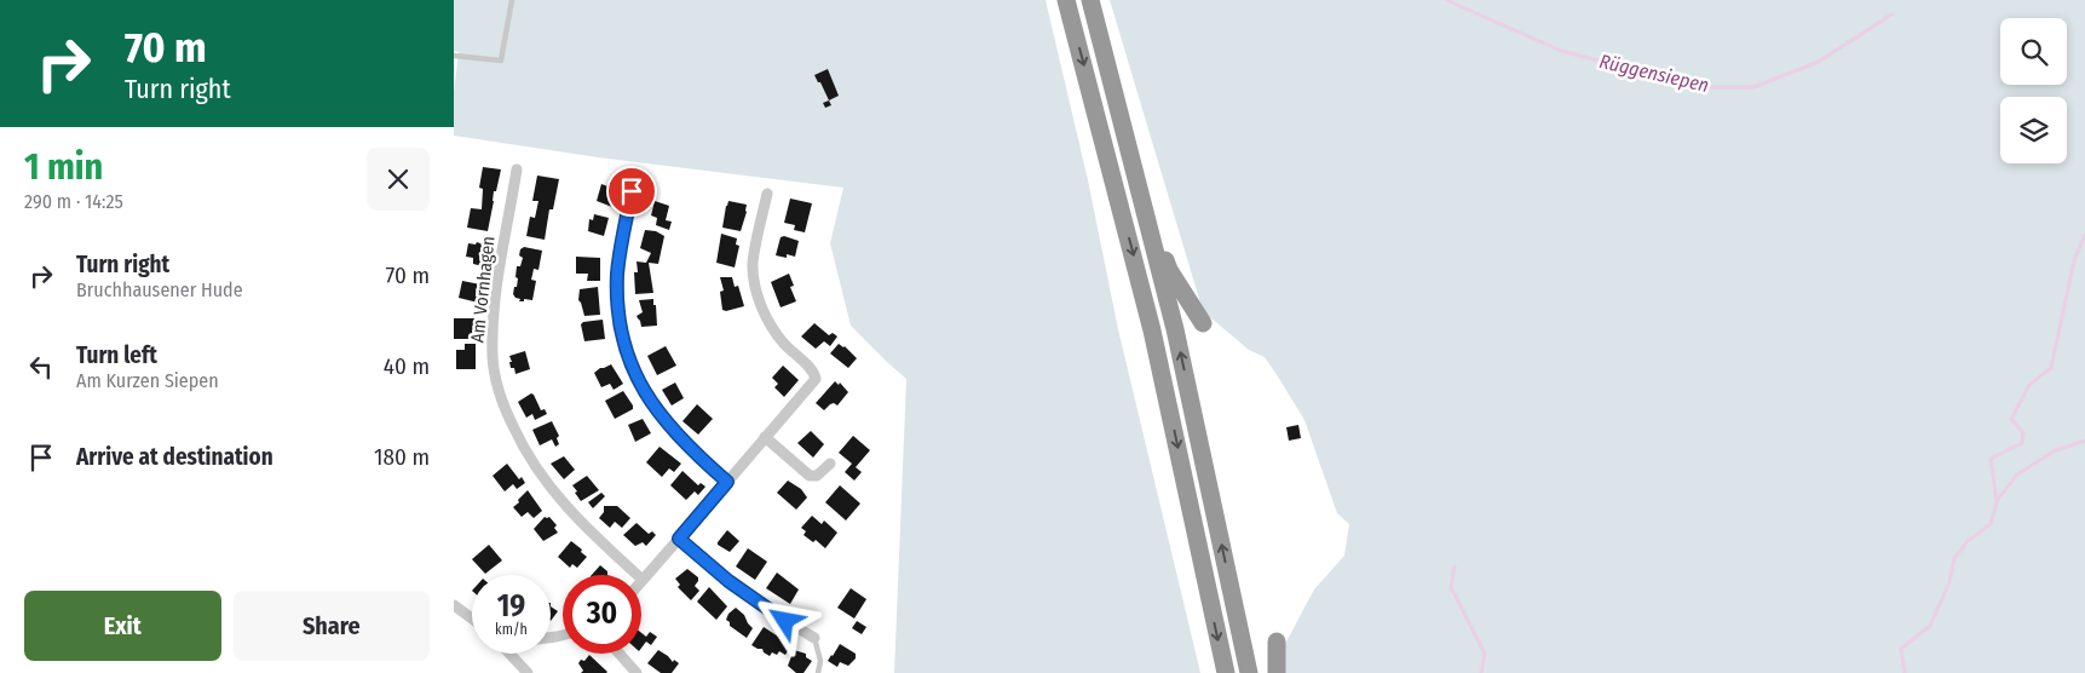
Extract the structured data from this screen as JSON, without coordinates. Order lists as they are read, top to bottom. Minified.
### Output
{"streets":{"street":["Am Vornhagen"]},"water":["Rüggensiepen"],"page":{"turn":["70 m","Turn right"],"heading":["1 min","290 m · 14:25"],"list":[{"name":"Turn right","note":"Bruchhausener Hude","value":"70 m"},{"name":"Turn left","note":"Am Kurzen Siepen","value":"40 m"},{"name":"Arrive at destination","value":"180 m"}],"speed":"19 km/h","limit":"30","buttons":["Exit","Share"]}}
